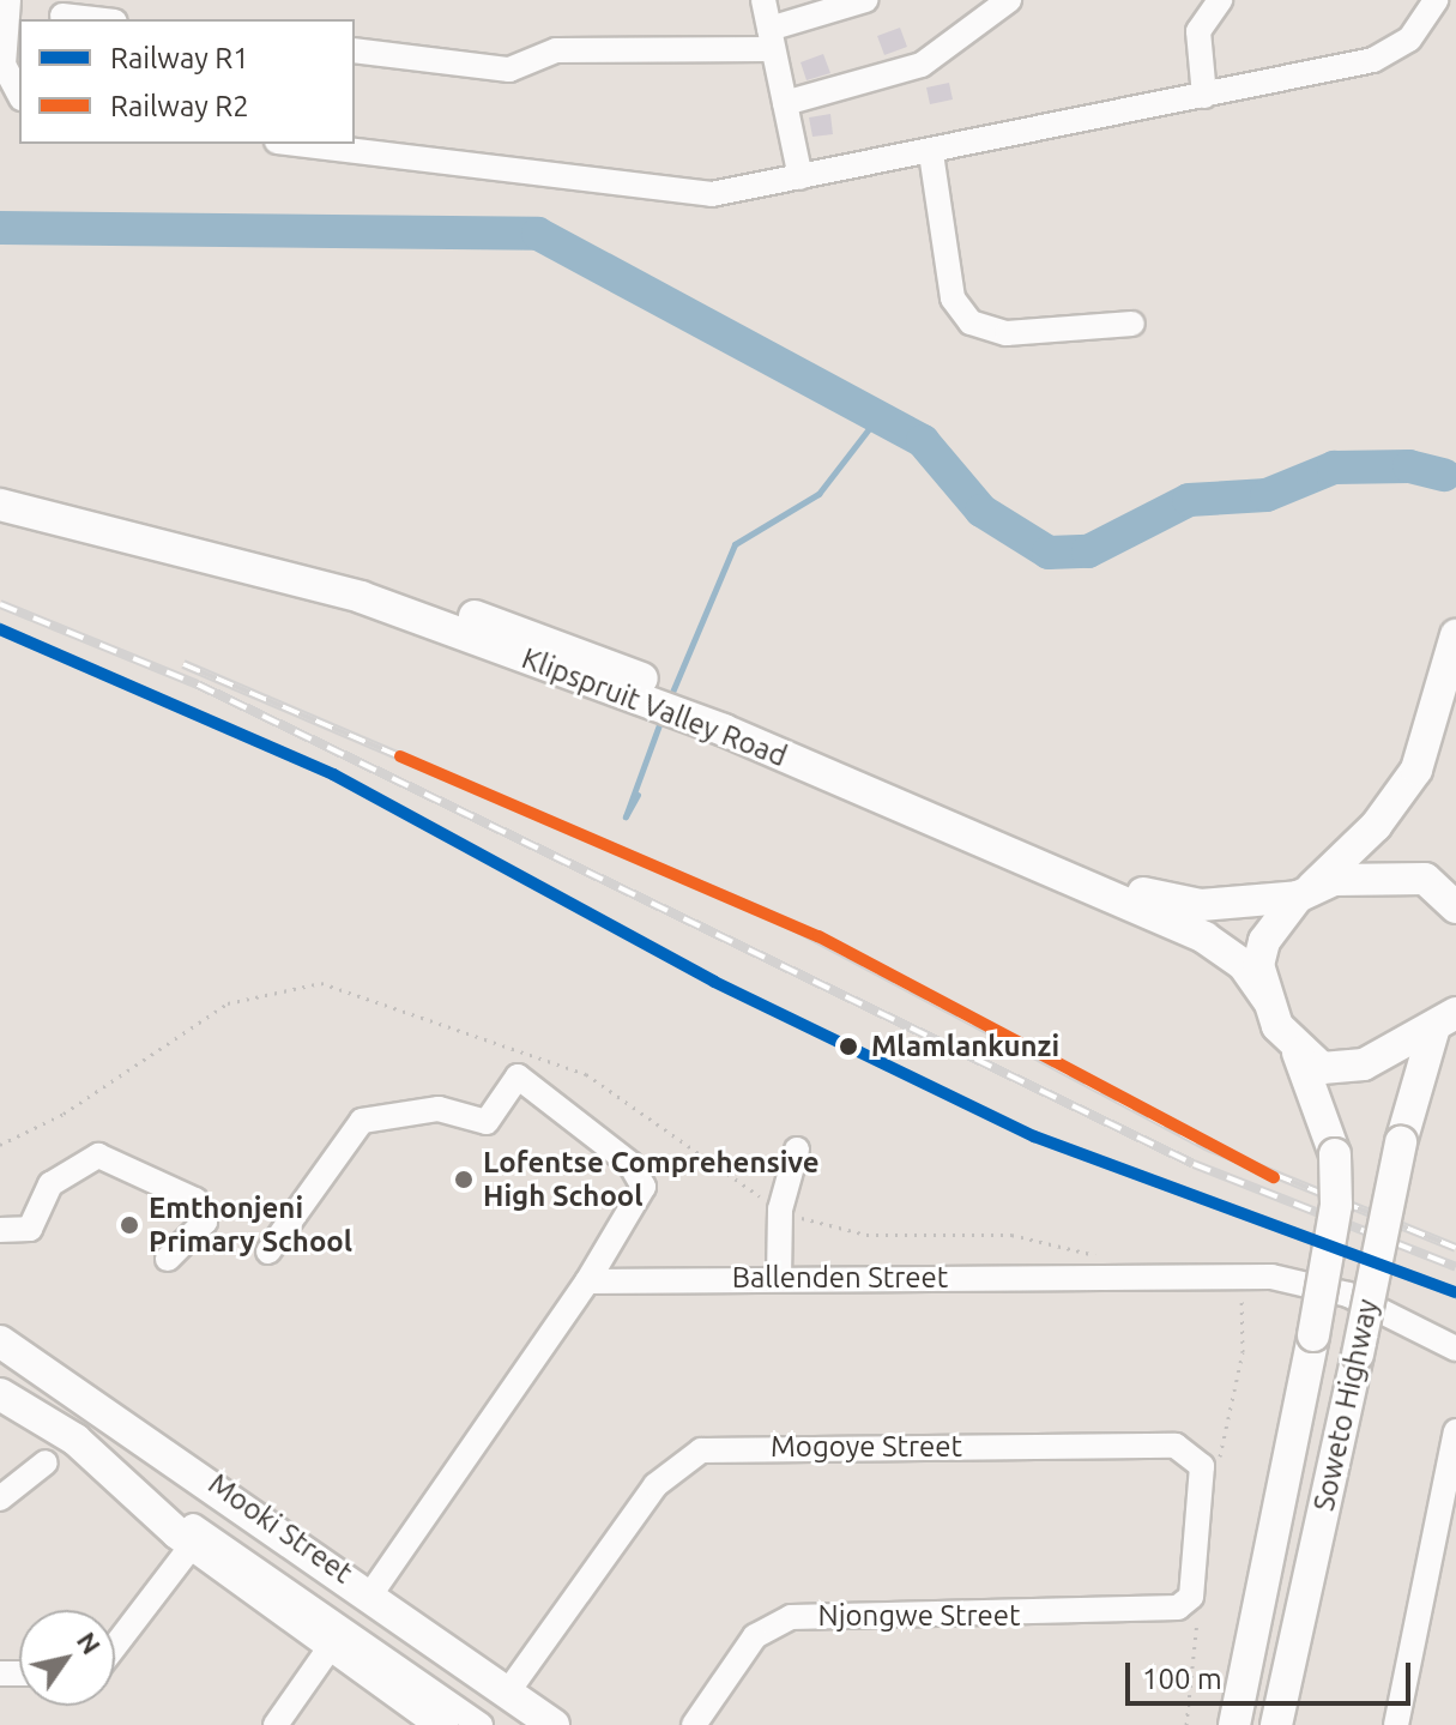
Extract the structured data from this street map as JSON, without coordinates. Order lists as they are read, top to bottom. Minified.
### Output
{"streets":{"main road":["Klipspruit Valley Road","Soweto Highway","Mooki Street"],"street":["Ballenden Street","Mogoye Street","Njongwe Street"]},"crossings":[["Klipspruit Valley Road","Soweto Highway"],["Mogoye Street","Mooki Street"]],"places":["Mlamlankunzi","Lofentse Comprehensive High School","Emthonjeni Primary School"],"lines":["rail line R1","rail line R2"],"legend":["Railway R1","Railway R2"],"scale_bar":"100 m","north":"top right"}
